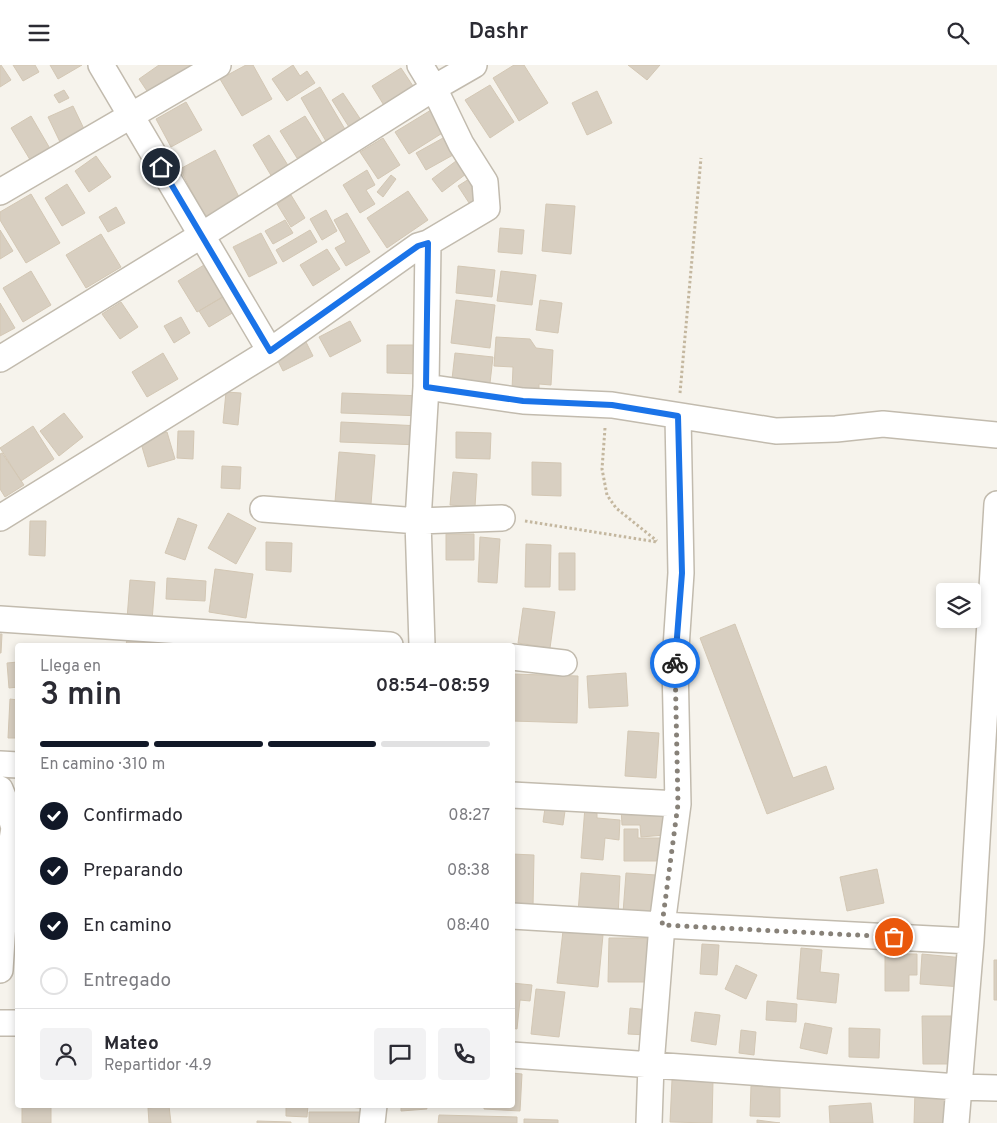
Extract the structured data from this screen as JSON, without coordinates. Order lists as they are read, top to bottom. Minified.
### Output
{"page":{"header":"Dashr","heading":["3 min","Llega en","08:54–08:59"],"panel":["Mateo","Repartidor · 4.9"],"bar":"En camino · 310 m","list":[["Confirmado","08:27"],["Preparando","08:38"],["En camino","08:40"],"Entregado"]}}
